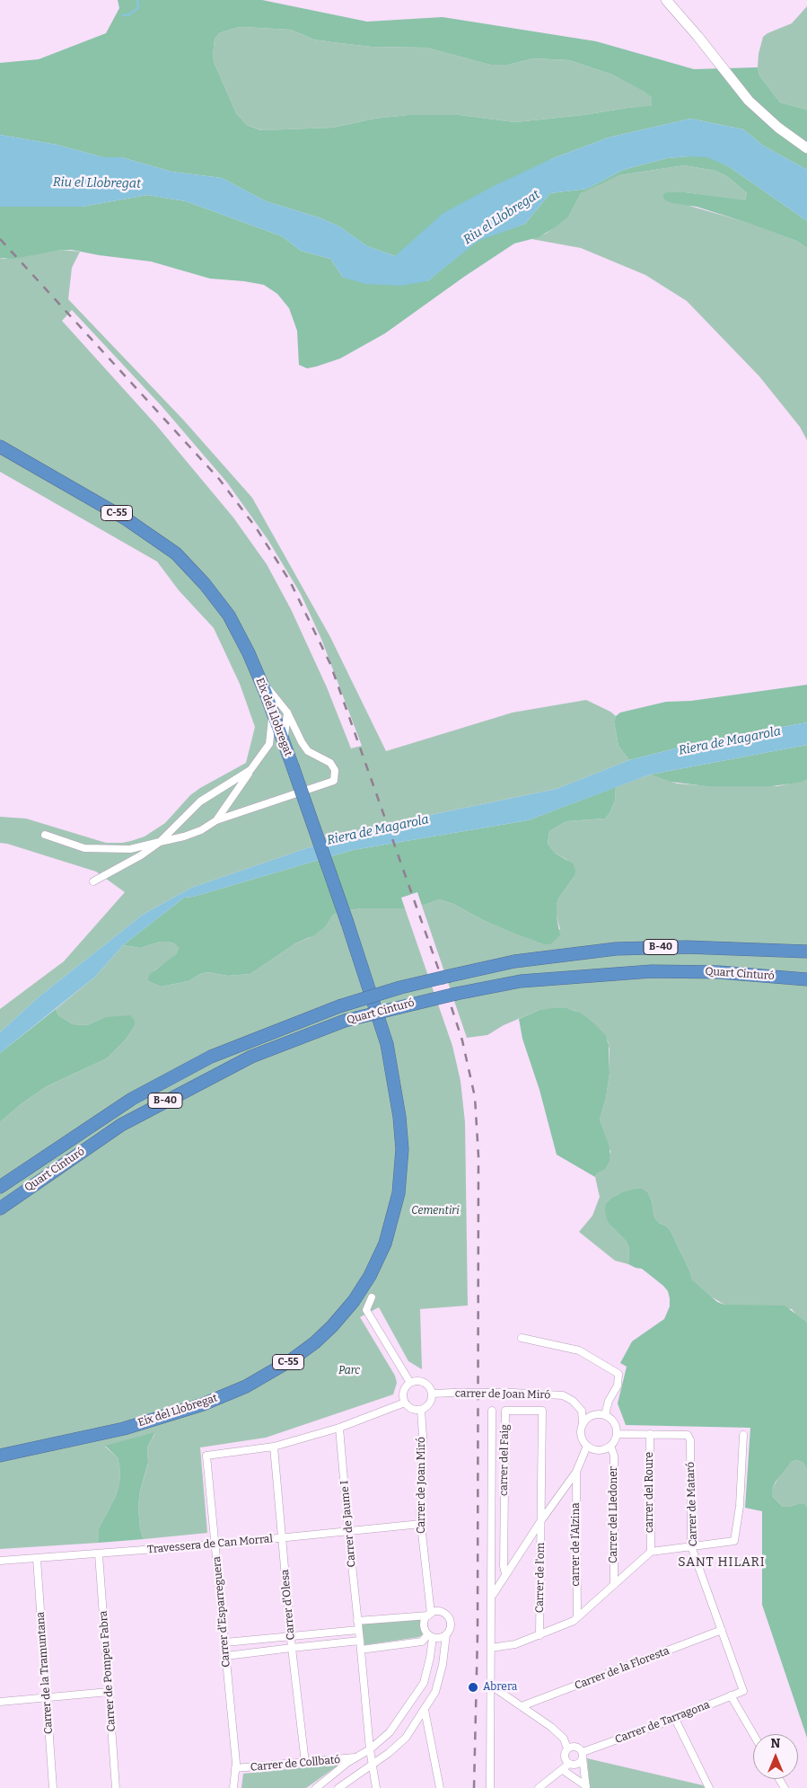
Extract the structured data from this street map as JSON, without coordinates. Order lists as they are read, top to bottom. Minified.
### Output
{"streets":{"highway":["C-55","Eix del Llobregat","B-40","Quart Cinturó"],"street":["carrer de Joan Miró","carrer del Faig","Carrer de Joan Miró","carrer del Roure","Carrer de Mataró","Carrer del Lledoner","Carrer de Jaume I","Travessera de Can Morral","carrer de l'Alzina","Carrer de l'om","Carrer d'Olesa","Carrer d'Esparreguera","Carrer de la Floresta","Carrer de Pompeu Fabra","Carrer de la Tramuntana","Carrer de Tarragona","Carrer de Collbató"]},"crossings":[["carrer de Joan Miró","Carrer de Joan Miró"],["carrer de Joan Miró","Carrer de Mataró"],["carrer de Joan Miró","Carrer del Lledoner"],["carrer del Faig","Carrer de l'om"],["Carrer de Joan Miró","Travessera de Can Morral"],["carrer del Roure","Carrer de Mataró"],["Carrer de Mataró","Carrer del Lledoner"],["Carrer de Mataró","Carrer de la Floresta"],["Carrer de Mataró","Carrer de Tarragona"],["Carrer de Jaume I","Travessera de Can Morral"],["Travessera de Can Morral","Carrer d'Olesa"],["Travessera de Can Morral","Carrer d'Esparreguera"],["Travessera de Can Morral","Carrer de Pompeu Fabra"],["Travessera de Can Morral","Carrer de la Tramuntana"],["Carrer d'Olesa","Carrer d'Esparreguera"],["Carrer d'Olesa","Carrer de Collbató"],["Carrer d'Esparreguera","Carrer de Collbató"]],"districts":["SANT HILARI"],"water":["Riu el Llobregat","Riera de Magarola"],"parks":["Cementiri","Parc"],"places":["Abrera"],"north":"top"}
